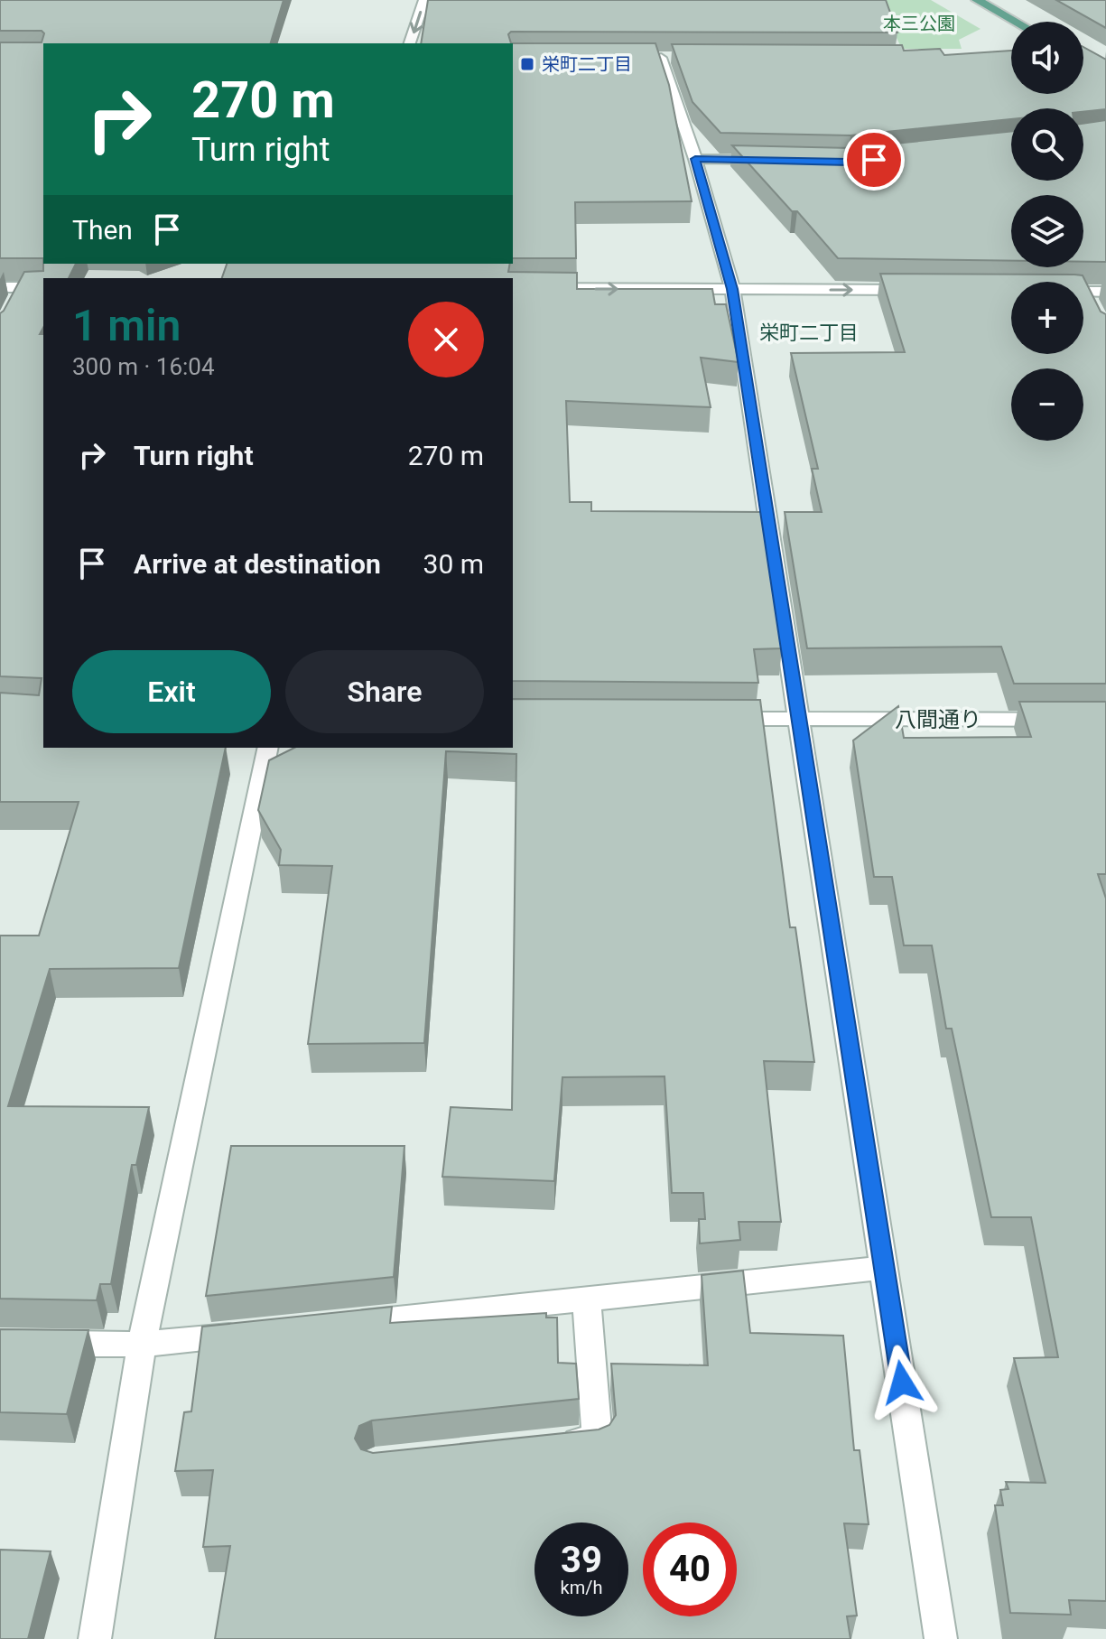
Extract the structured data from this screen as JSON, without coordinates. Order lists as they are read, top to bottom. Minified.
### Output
{"streets":{"street":["八間通り"]},"districts":["栄町二丁目"],"parks":["本三公園"],"places":{"transit":["栄町二丁目"]},"page":{"map_buttons":["+","−"],"turn":["270 m","Turn right"],"then":"Then","heading":["1 min","300 m · 16:04"],"list":[{"name":"Turn right","value":"270 m"},{"name":"Arrive at destination","value":"30 m"}],"buttons":["Exit","Share"],"speed":"39 km/h","limit":"40"}}
